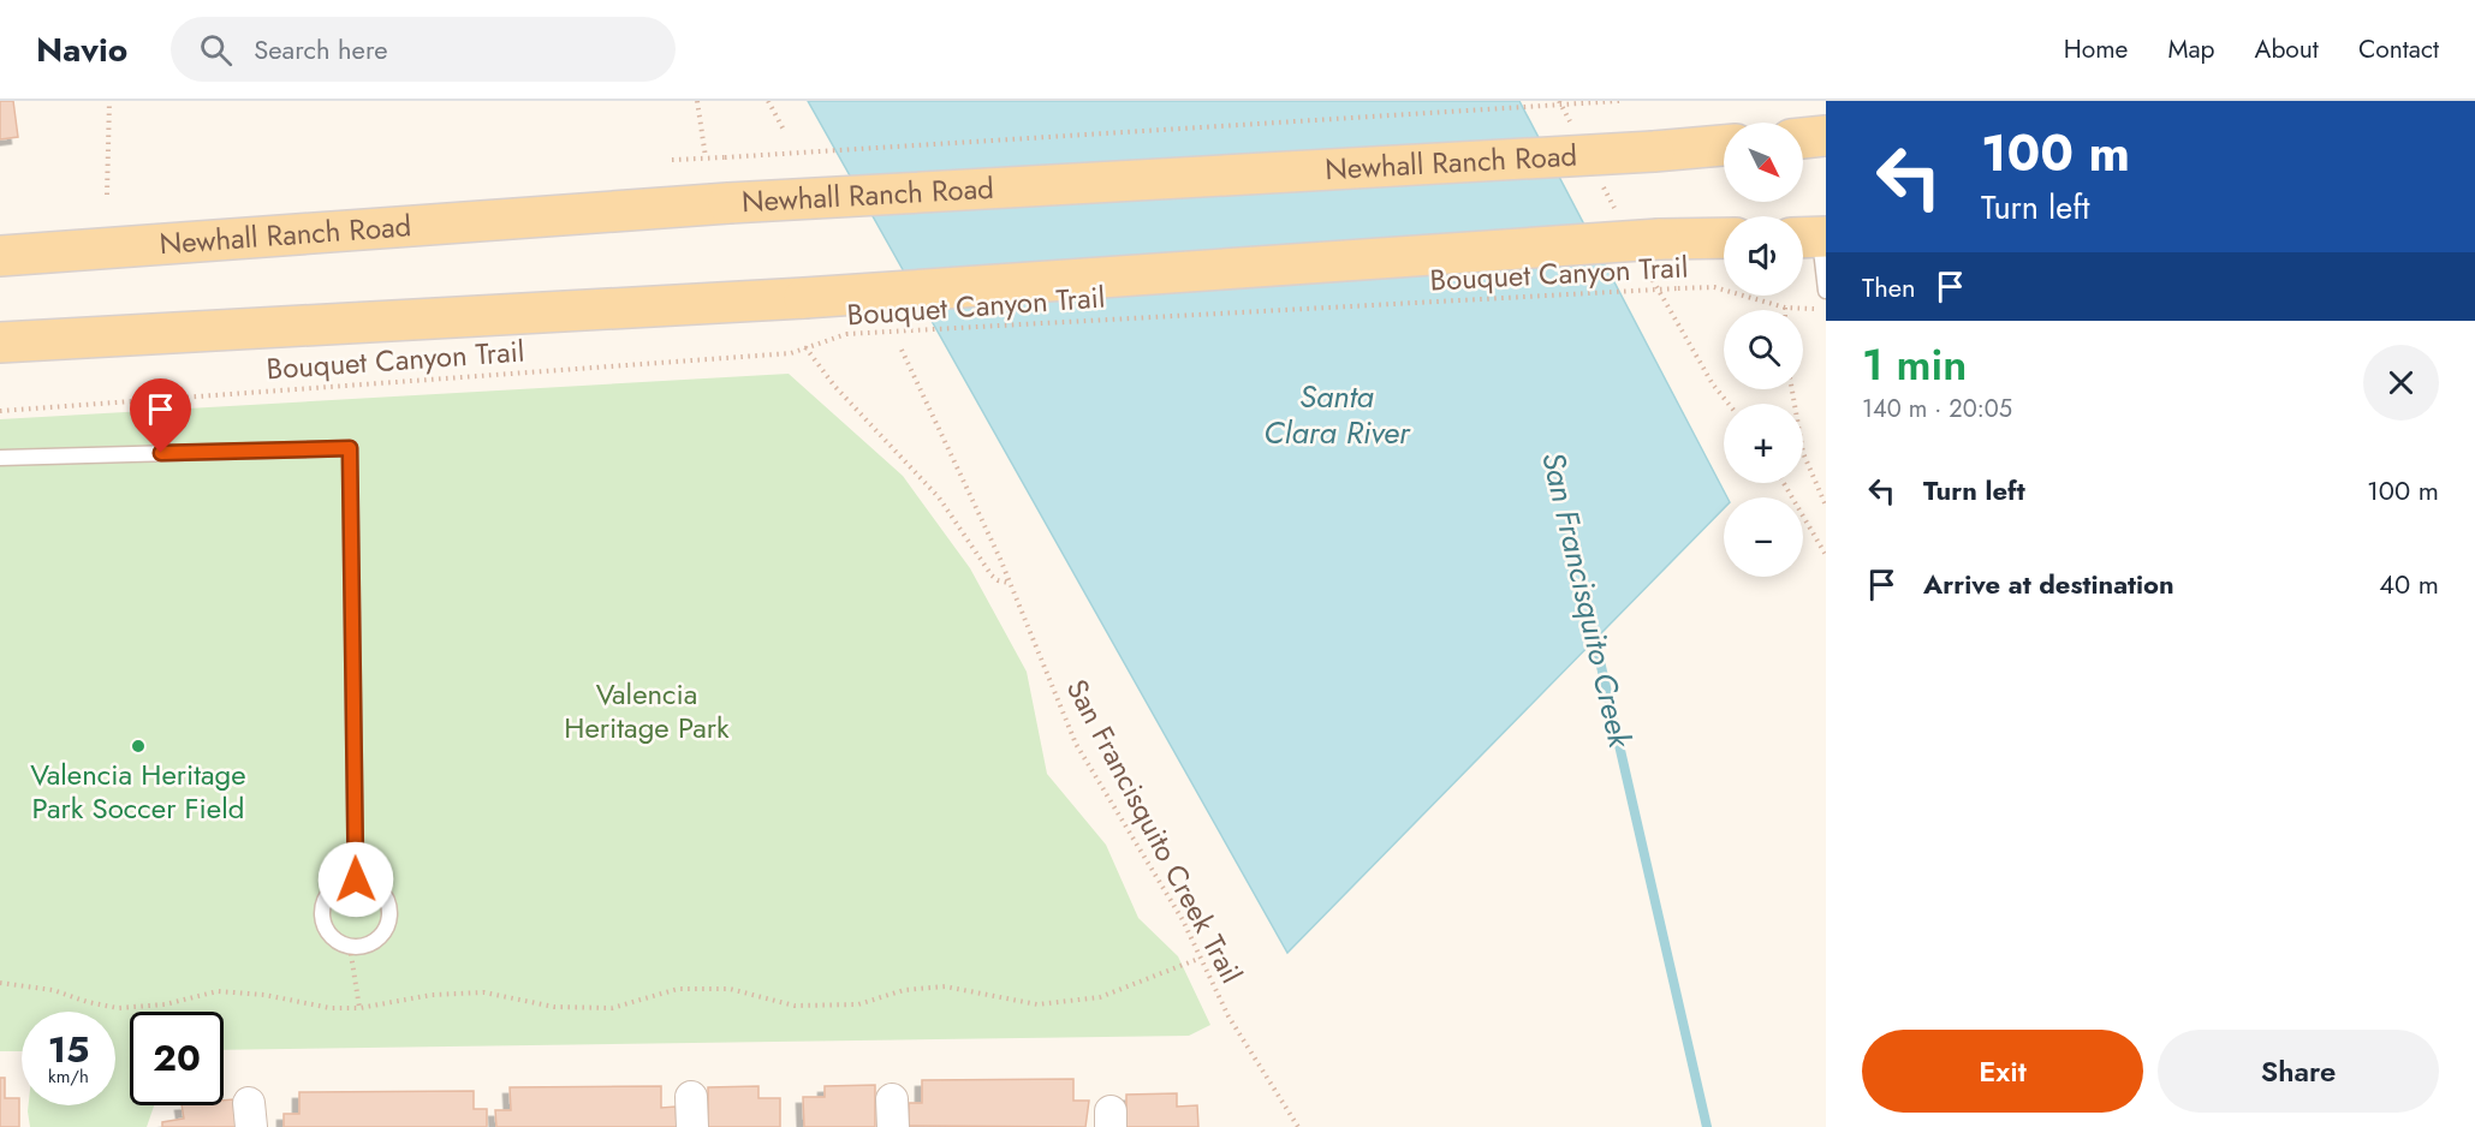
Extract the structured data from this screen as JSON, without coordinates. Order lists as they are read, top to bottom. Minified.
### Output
{"streets":{"main road":["Newhall Ranch Road"],"path":["Bouquet Canyon Trail","San Francisquito Creek Trail"]},"water":["Santa Clara River","San Francisquito Creek"],"parks":["Valencia Heritage Park"],"places":["Valencia Heritage Park Soccer Field"],"north":"bottom right","page":{"header":"Navio","search":"Search here","nav":["Home","Map","About","Contact"],"turn":["100 m","Turn left"],"map_buttons":["+","−"],"then":"Then","heading":["1 min","140 m · 20:05"],"list":[{"name":"Turn left","value":"100 m"},{"name":"Arrive at destination","value":"40 m"}],"speed":"15 km/h","limit":"20","buttons":["Exit","Share"]}}
